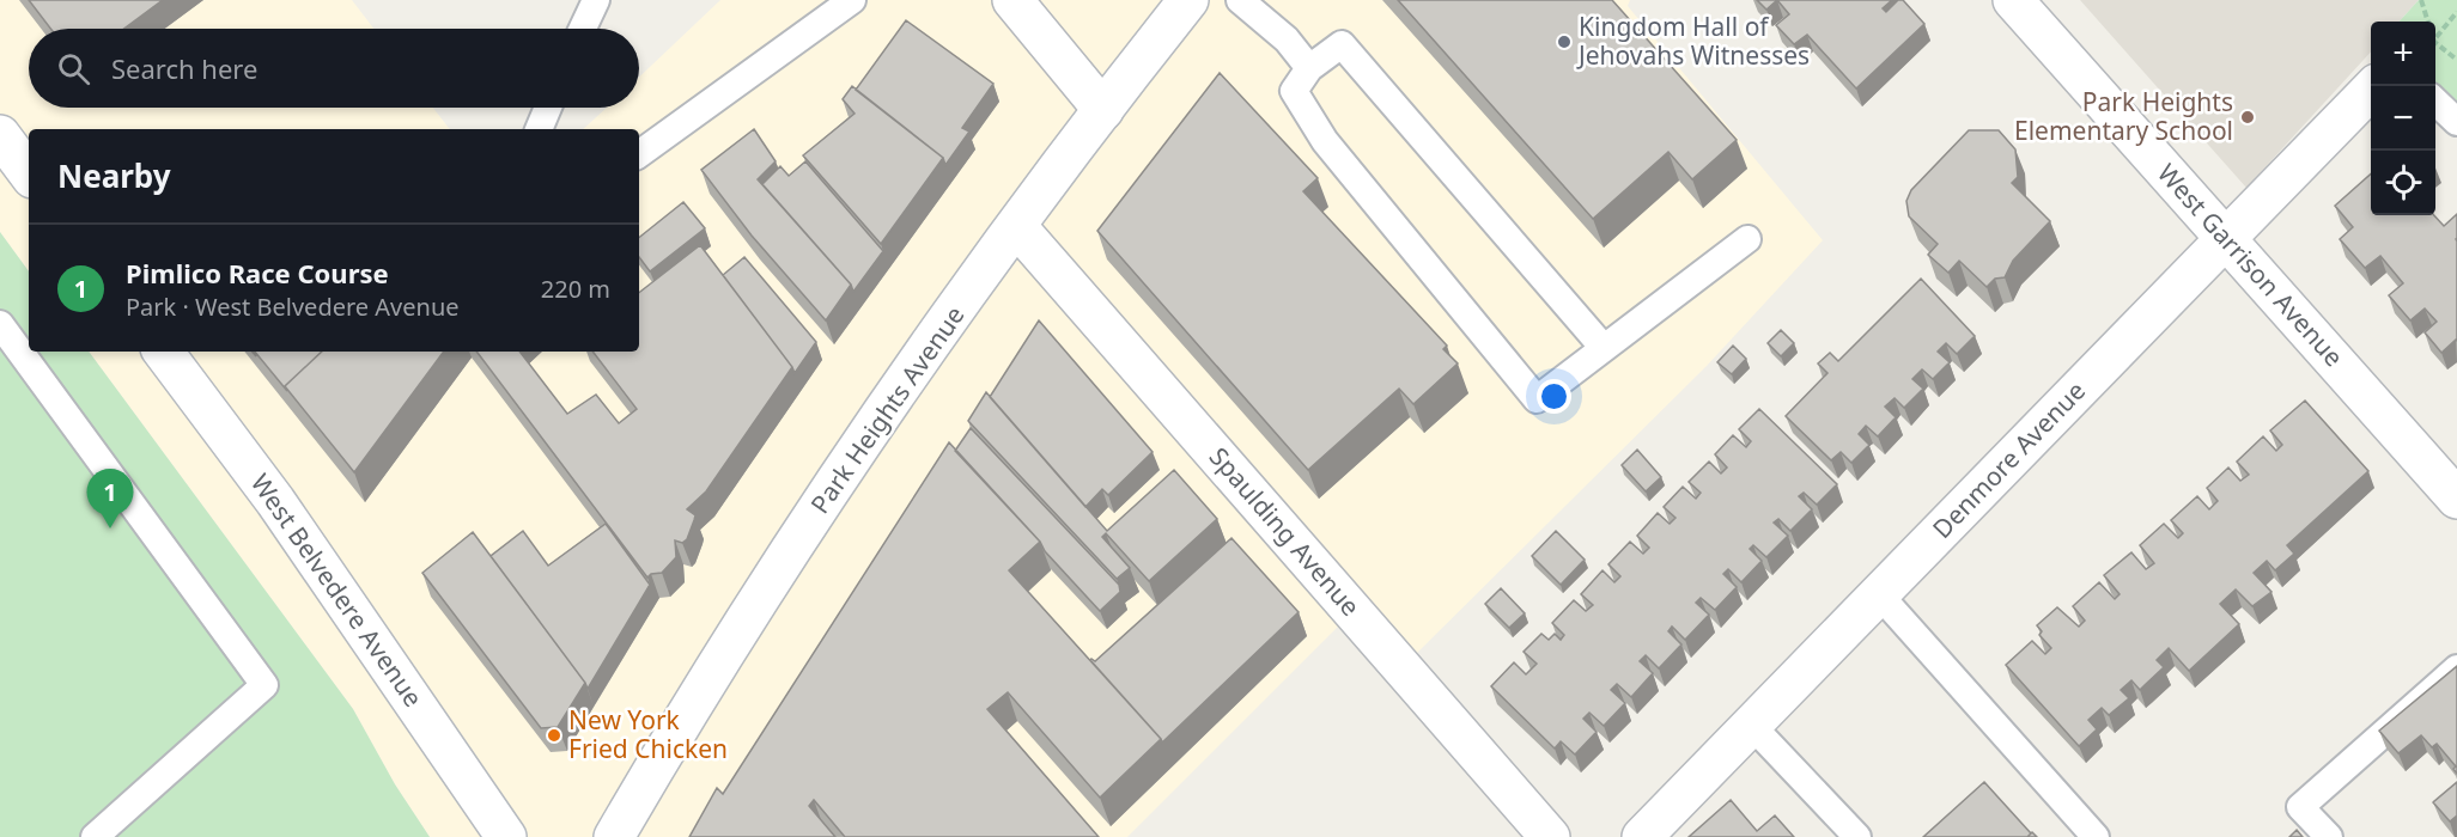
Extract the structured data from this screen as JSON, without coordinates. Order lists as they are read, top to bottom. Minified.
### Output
{"streets":{"street":["West Garrison Avenue","Park Heights Avenue","Denmore Avenue","Spaulding Avenue","West Belvedere Avenue"]},"crossings":[["West Garrison Avenue","Denmore Avenue"],["Park Heights Avenue","Spaulding Avenue"]],"places":["Kingdom Hall of Jehovahs Witnesses","Park Heights Elementary School","New York Fried Chicken"],"page":{"map_buttons":["+","−"],"search":"Search here","heading":"Nearby","list":[{"mark":"1","name":"Pimlico Race Course","note":"Park · West Belvedere Avenue","value":"220 m"}],"pins":"1"}}
